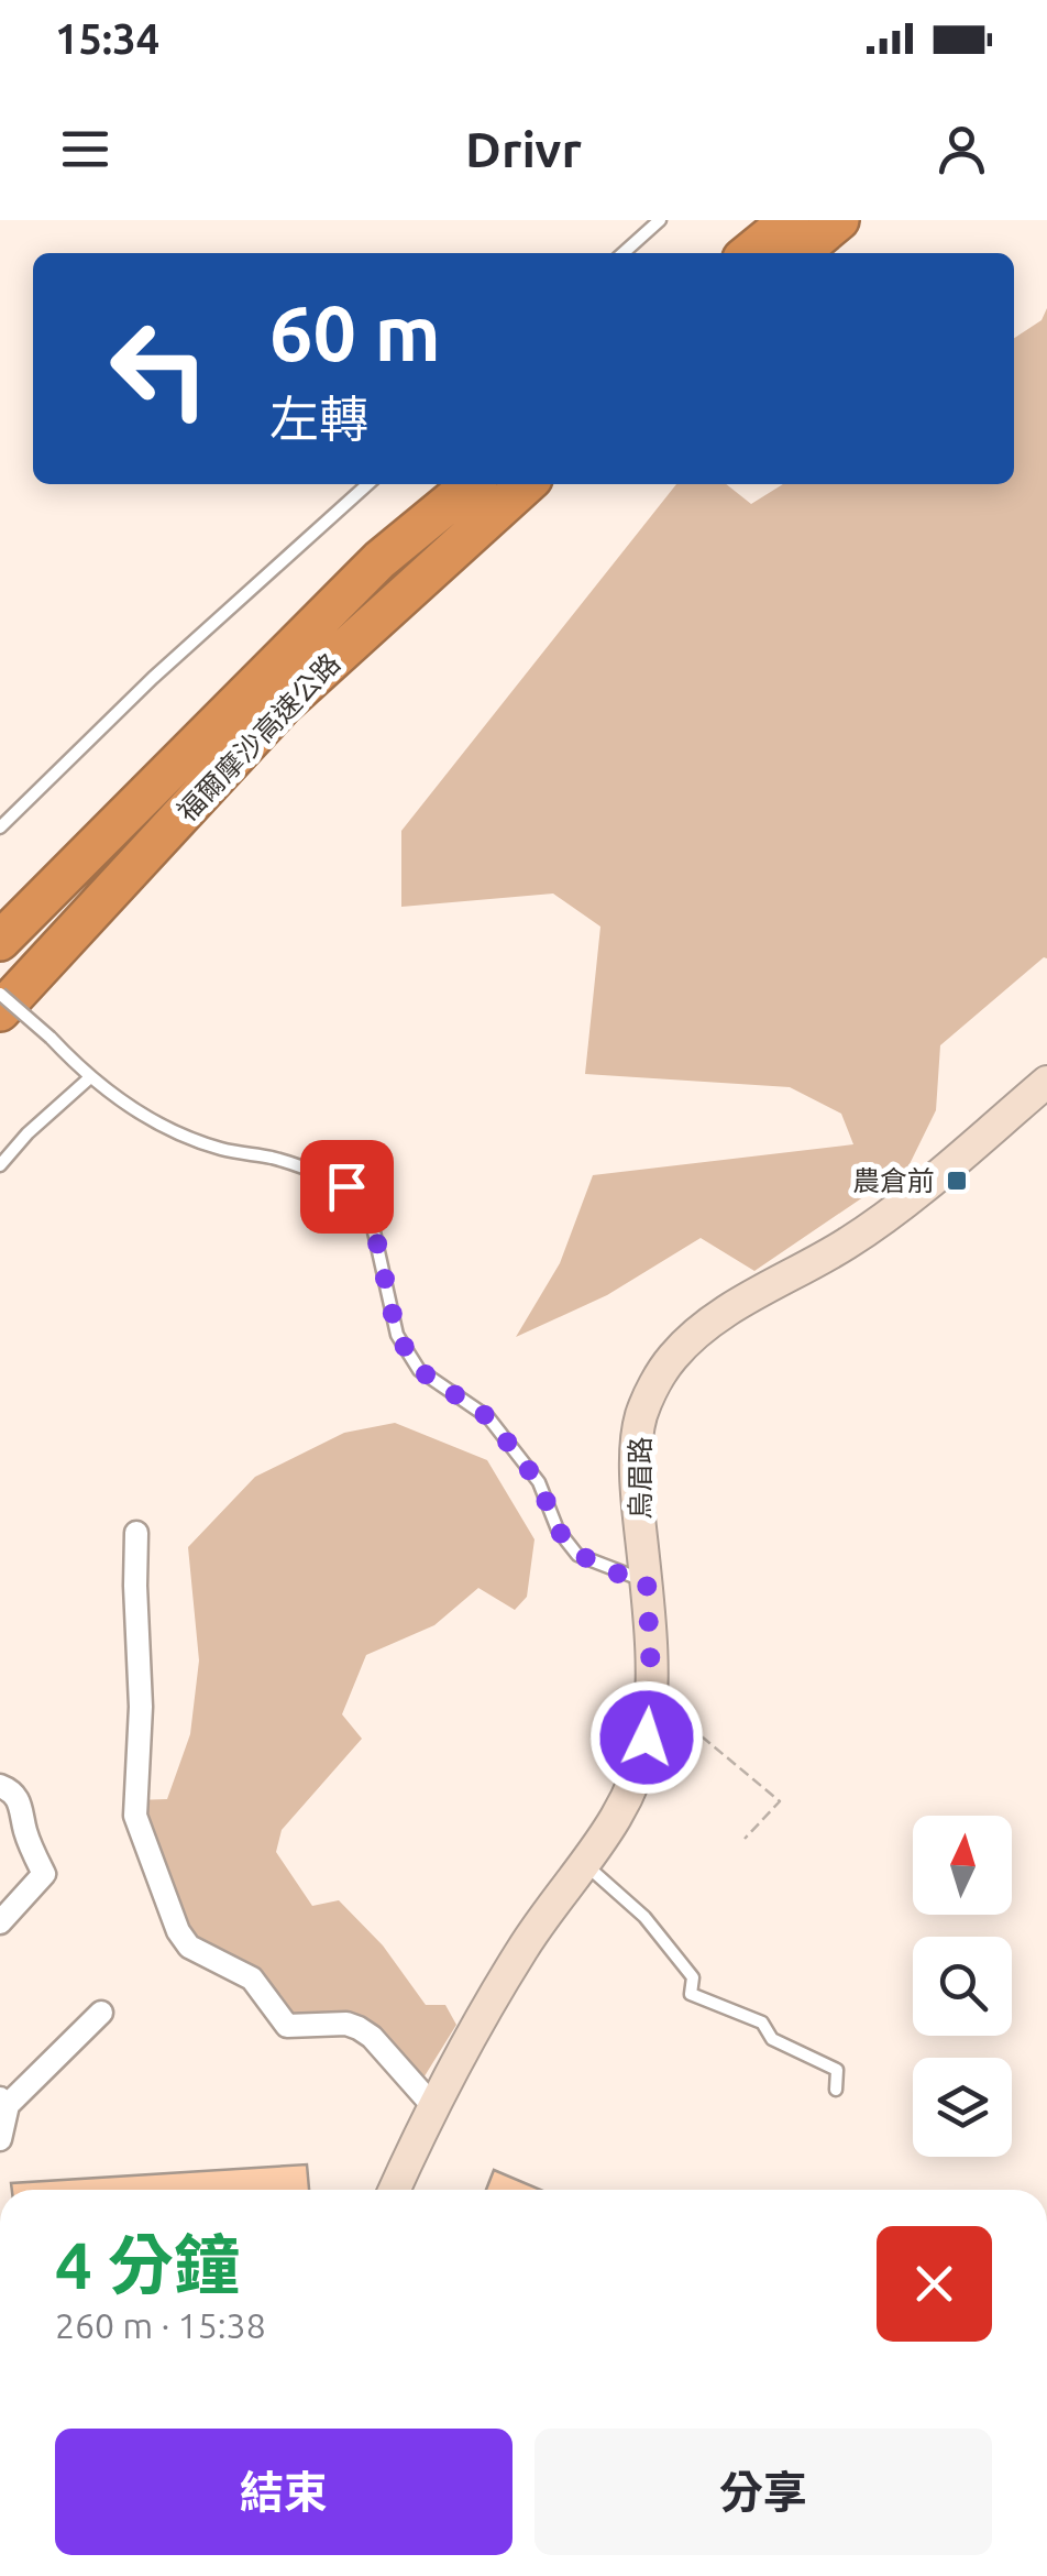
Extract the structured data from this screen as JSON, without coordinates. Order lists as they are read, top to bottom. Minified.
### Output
{"streets":{"highway":["福爾摩沙高速公路"],"main road":["烏眉路"]},"places":{"transit":["農倉前"]},"north":"top","page":{"status":"15:34","header":"Drivr","turn":["60 m","左轉"],"heading":["4 分鐘","260 m · 15:38"],"buttons":["結束","分享"]}}
